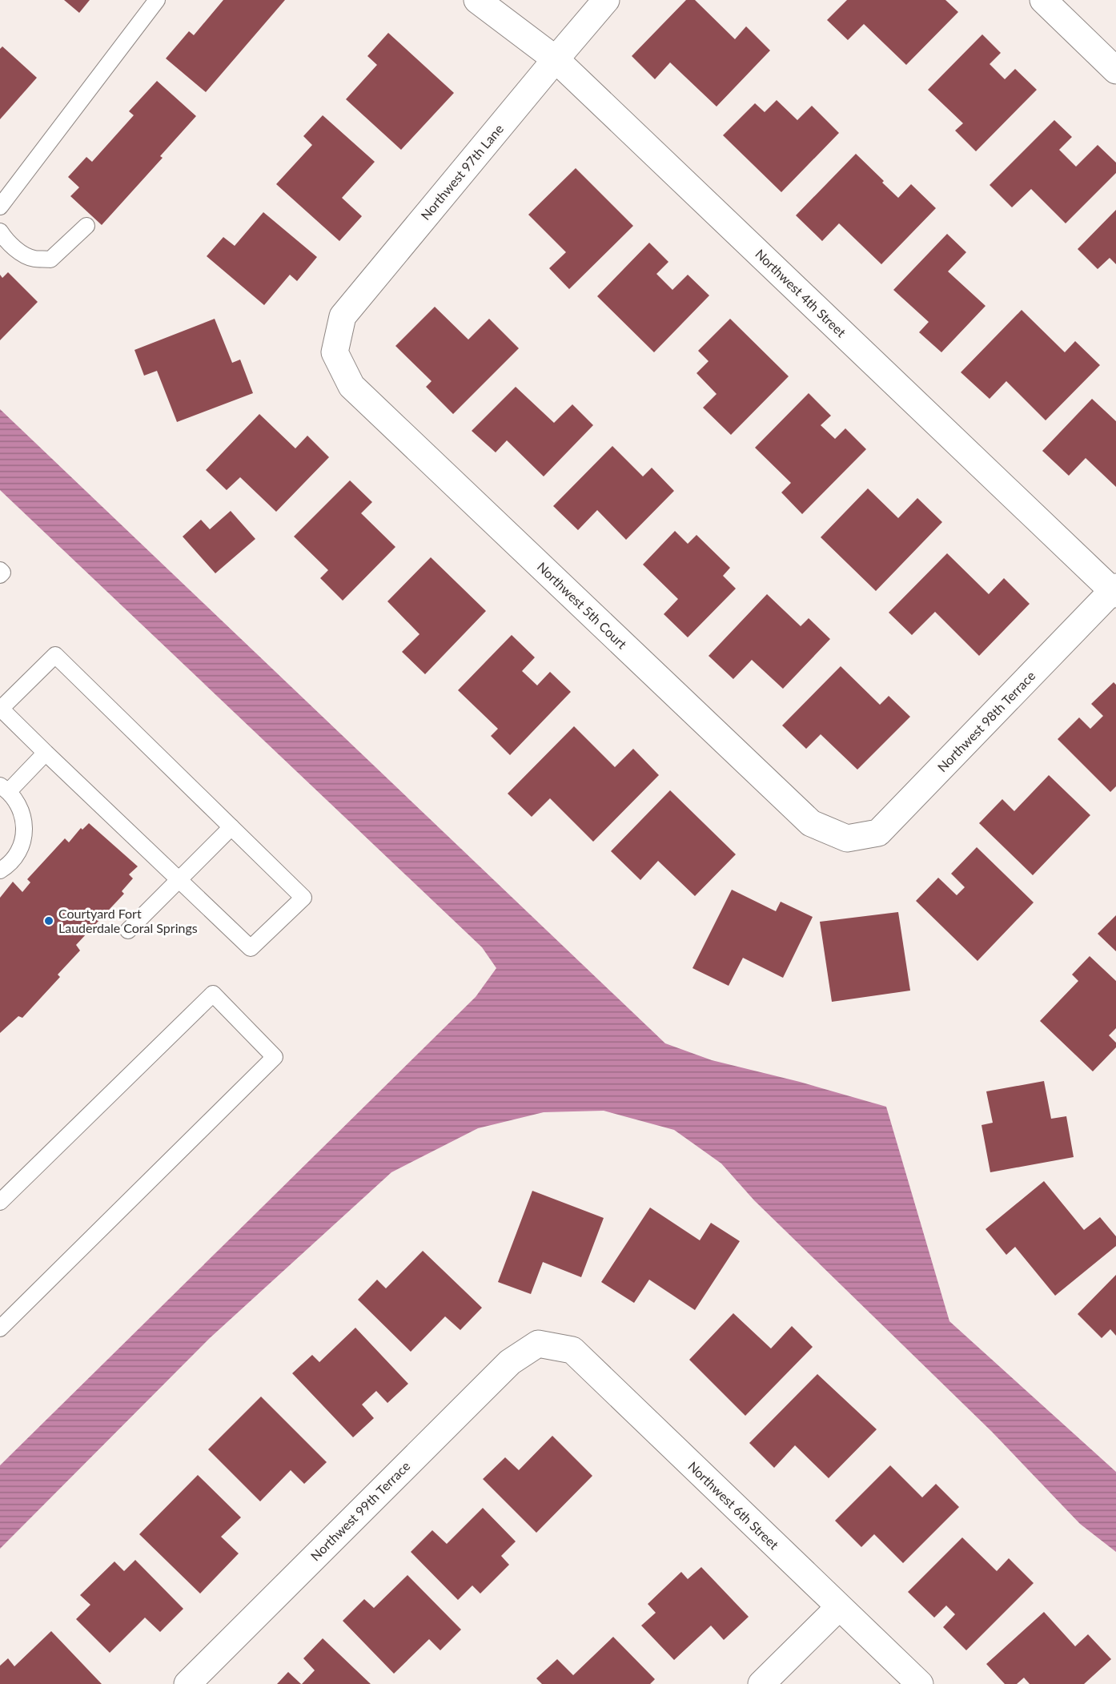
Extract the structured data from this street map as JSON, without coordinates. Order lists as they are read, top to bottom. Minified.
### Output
{"streets":{"street":["Northwest 97th Lane","Northwest 4th Street","Northwest 5th Court","Northwest 98th Terrace","Northwest 6th Street","Northwest 99th Terrace"]},"crossings":[["Northwest 97th Lane","Northwest 4th Street"],["Northwest 97th Lane","Northwest 5th Court"],["Northwest 4th Street","Northwest 98th Terrace"],["Northwest 5th Court","Northwest 98th Terrace"],["Northwest 6th Street","Northwest 99th Terrace"]],"places":["Courtyard Fort Lauderdale Coral Springs"]}
